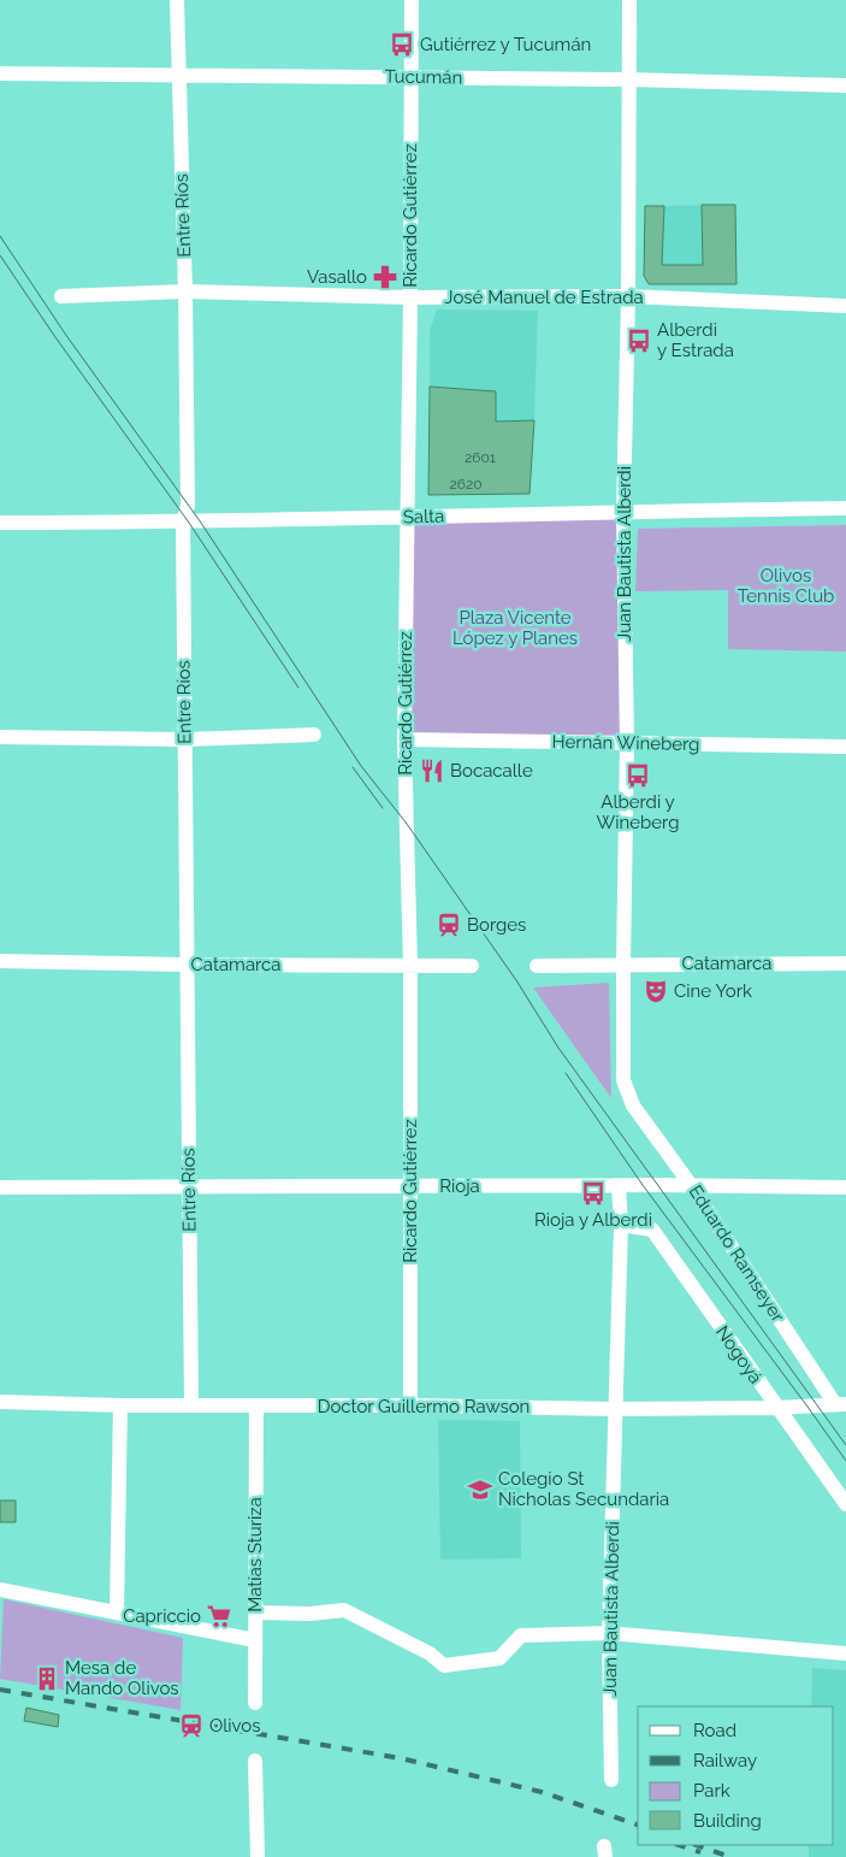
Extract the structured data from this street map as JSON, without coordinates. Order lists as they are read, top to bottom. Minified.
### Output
{"streets":{"street":["Tucumán","Entre Ríos","Ricardo Gutiérrez","José Manuel de Estrada","Salta","Juan Bautista Alberdi","Hernán Wineberg","Catamarca","Rioja","Eduardo Ramseyer","Nogoyá","Doctor Guillermo Rawson","Matías Sturiza"]},"crossings":[["Tucumán","Entre Ríos"],["Tucumán","Ricardo Gutiérrez"],["Tucumán","Juan Bautista Alberdi"],["Entre Ríos","José Manuel de Estrada"],["Entre Ríos","Salta"],["Entre Ríos","Catamarca"],["Entre Ríos","Rioja"],["Entre Ríos","Doctor Guillermo Rawson"],["Ricardo Gutiérrez","José Manuel de Estrada"],["Ricardo Gutiérrez","Salta"],["Ricardo Gutiérrez","Hernán Wineberg"],["Ricardo Gutiérrez","Catamarca"],["Ricardo Gutiérrez","Rioja"],["Ricardo Gutiérrez","Doctor Guillermo Rawson"],["José Manuel de Estrada","Juan Bautista Alberdi"],["Salta","Juan Bautista Alberdi"],["Juan Bautista Alberdi","Hernán Wineberg"],["Juan Bautista Alberdi","Catamarca"],["Juan Bautista Alberdi","Rioja"],["Juan Bautista Alberdi","Eduardo Ramseyer"],["Juan Bautista Alberdi","Nogoyá"],["Juan Bautista Alberdi","Doctor Guillermo Rawson"],["Rioja","Eduardo Ramseyer"],["Eduardo Ramseyer","Doctor Guillermo Rawson"],["Nogoyá","Doctor Guillermo Rawson"],["Doctor Guillermo Rawson","Matías Sturiza"]],"parks":["Olivos Tennis Club","Plaza Vicente López y Planes"],"places":{"bus stop":["Gutiérrez y Tucumán","Alberdi y Estrada","Alberdi y Wineberg","Rioja y Alberdi"],"pharmacy":["Vasallo"],"restaurant":["Bocacalle"],"station":["Borges","Olivos"],"theatre":["Cine York"],"school or university":["Colegio St Nicholas Secundaria"],"supermarket":["Capriccio"],"building":["Mesa de Mando Olivos"]},"house_numbers":["2601","2620"],"legend":["Road","Railway","Park","Building"]}
